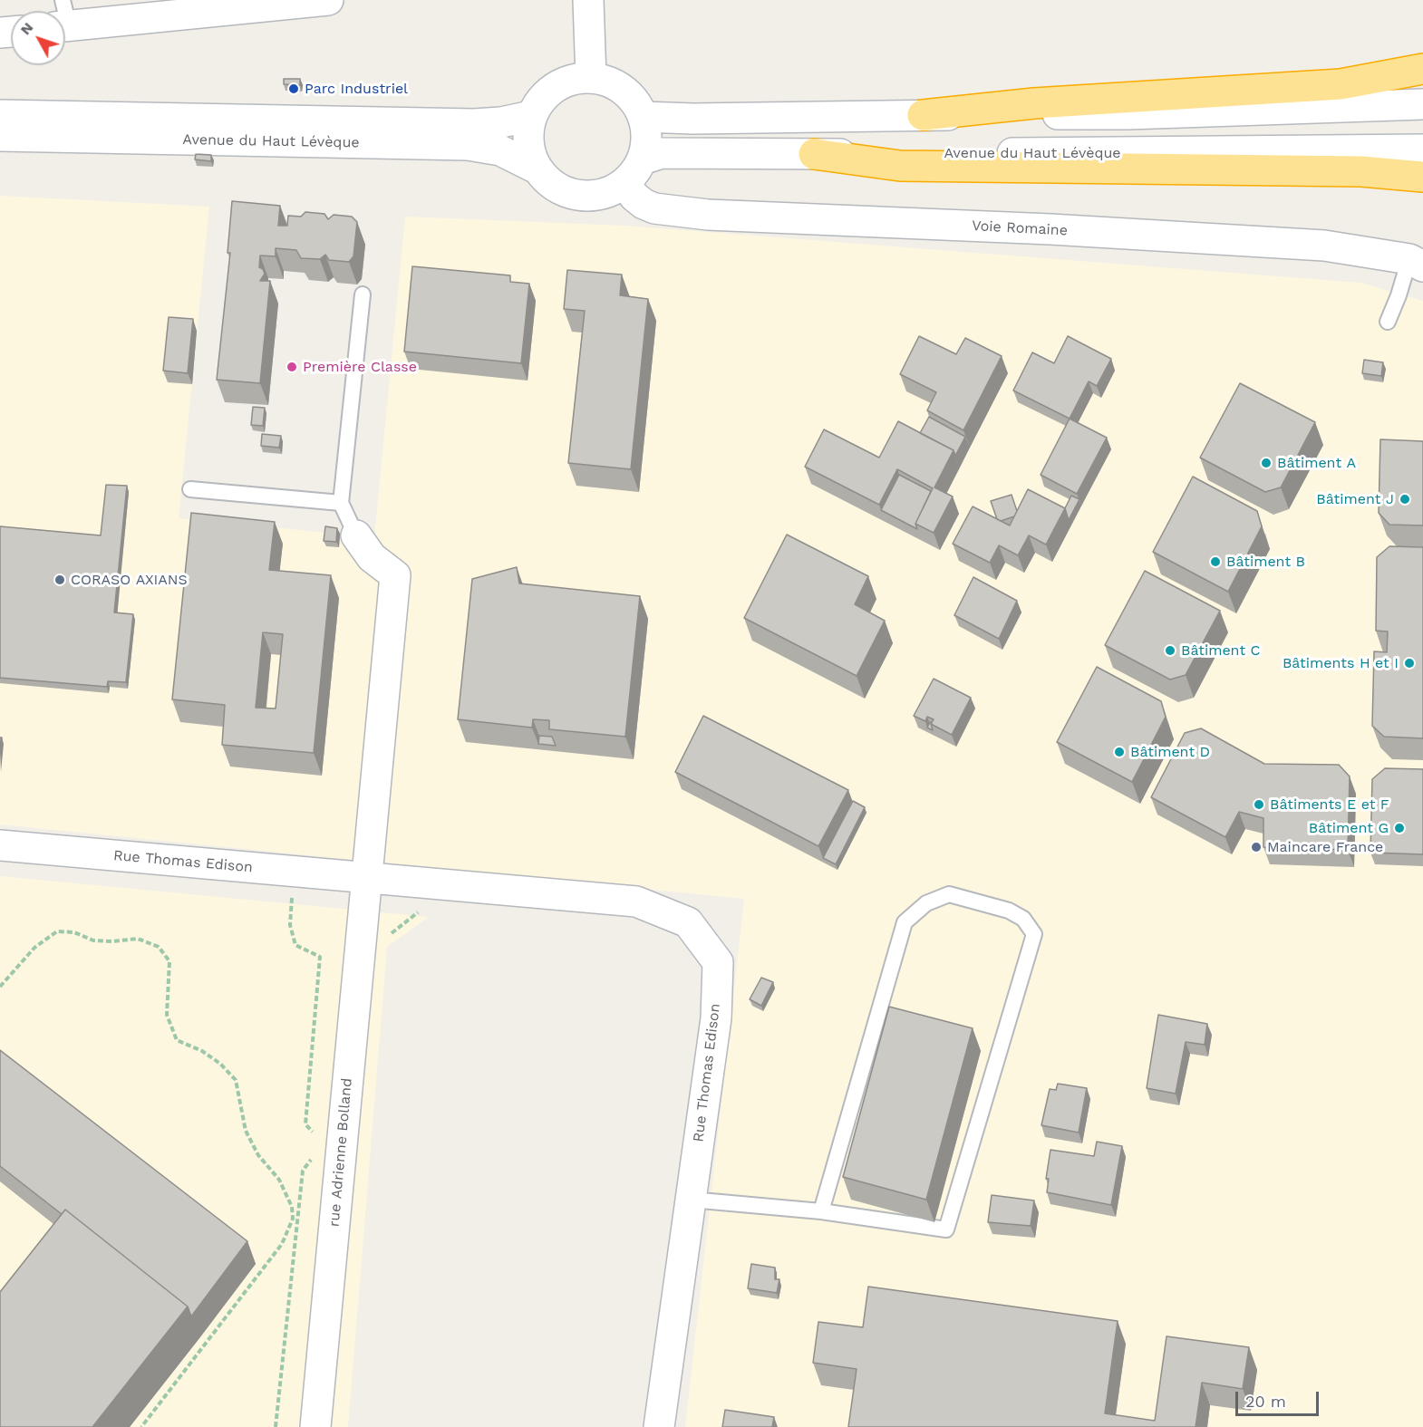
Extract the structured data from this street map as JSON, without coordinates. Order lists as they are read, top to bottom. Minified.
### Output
{"streets":{"street":["Avenue du Haut Lévèque","Voie Romaine","Rue Thomas Edison","rue Adrienne Bolland"]},"crossings":[["Avenue du Haut Lévèque","Voie Romaine"],["Rue Thomas Edison","rue Adrienne Bolland"]],"places":["Parc Industriel","Première Classe","Bâtiment A","Bâtiment J","Bâtiment B","CORASO AXIANS","Bâtiment C","Bâtiments H et I","Bâtiment D","Bâtiments E et F","Bâtiment G","Maincare France"],"scale_bar":"20 m","north":"top left"}
